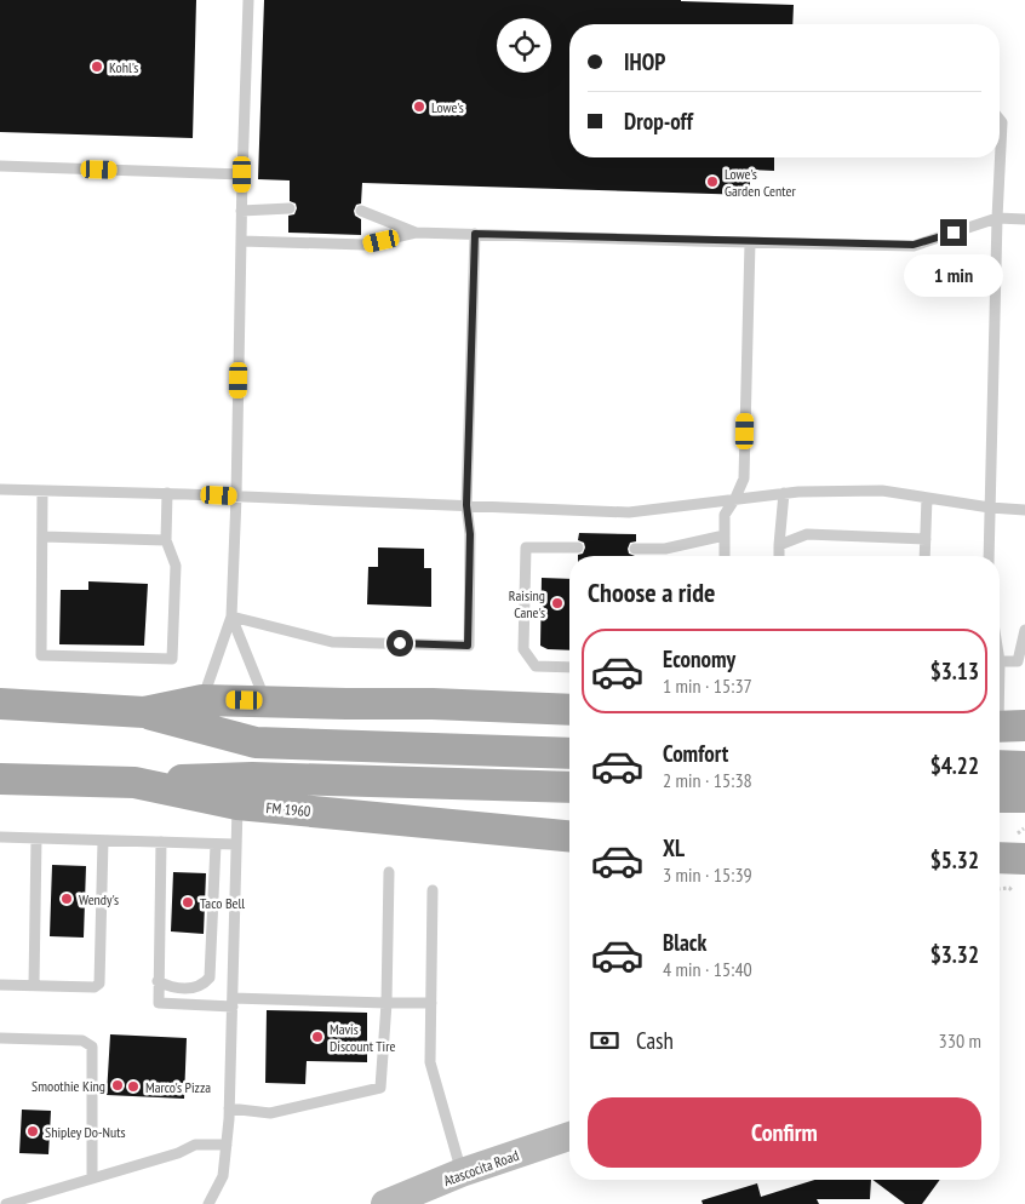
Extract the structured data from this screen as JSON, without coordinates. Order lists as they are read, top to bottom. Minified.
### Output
{"streets":{"main road":["FM 1960","Atascocita Road"]},"places":["Kohl's","Lowe's","Lowe's Garden Center","Raising Cane's","Wendy's","Taco Bell","Mavis Discount Tire","Smoothie King","Marco's Pizza","Shipley Do-Nuts"],"page":{"banner":["IHOP","Drop-off"],"bubble":"1 min","heading":"Choose a ride","list":[{"name":"Economy","note":"1 min · 15:37","value":"$3.13"},{"name":"Comfort","note":"2 min · 15:38","value":"$4.22"},{"name":"XL","note":"3 min · 15:39","value":"$5.32"},{"name":"Black","note":"4 min · 15:40","value":"$3.32"}],"pay":["Cash","330 m"],"buttons":"Confirm"}}
